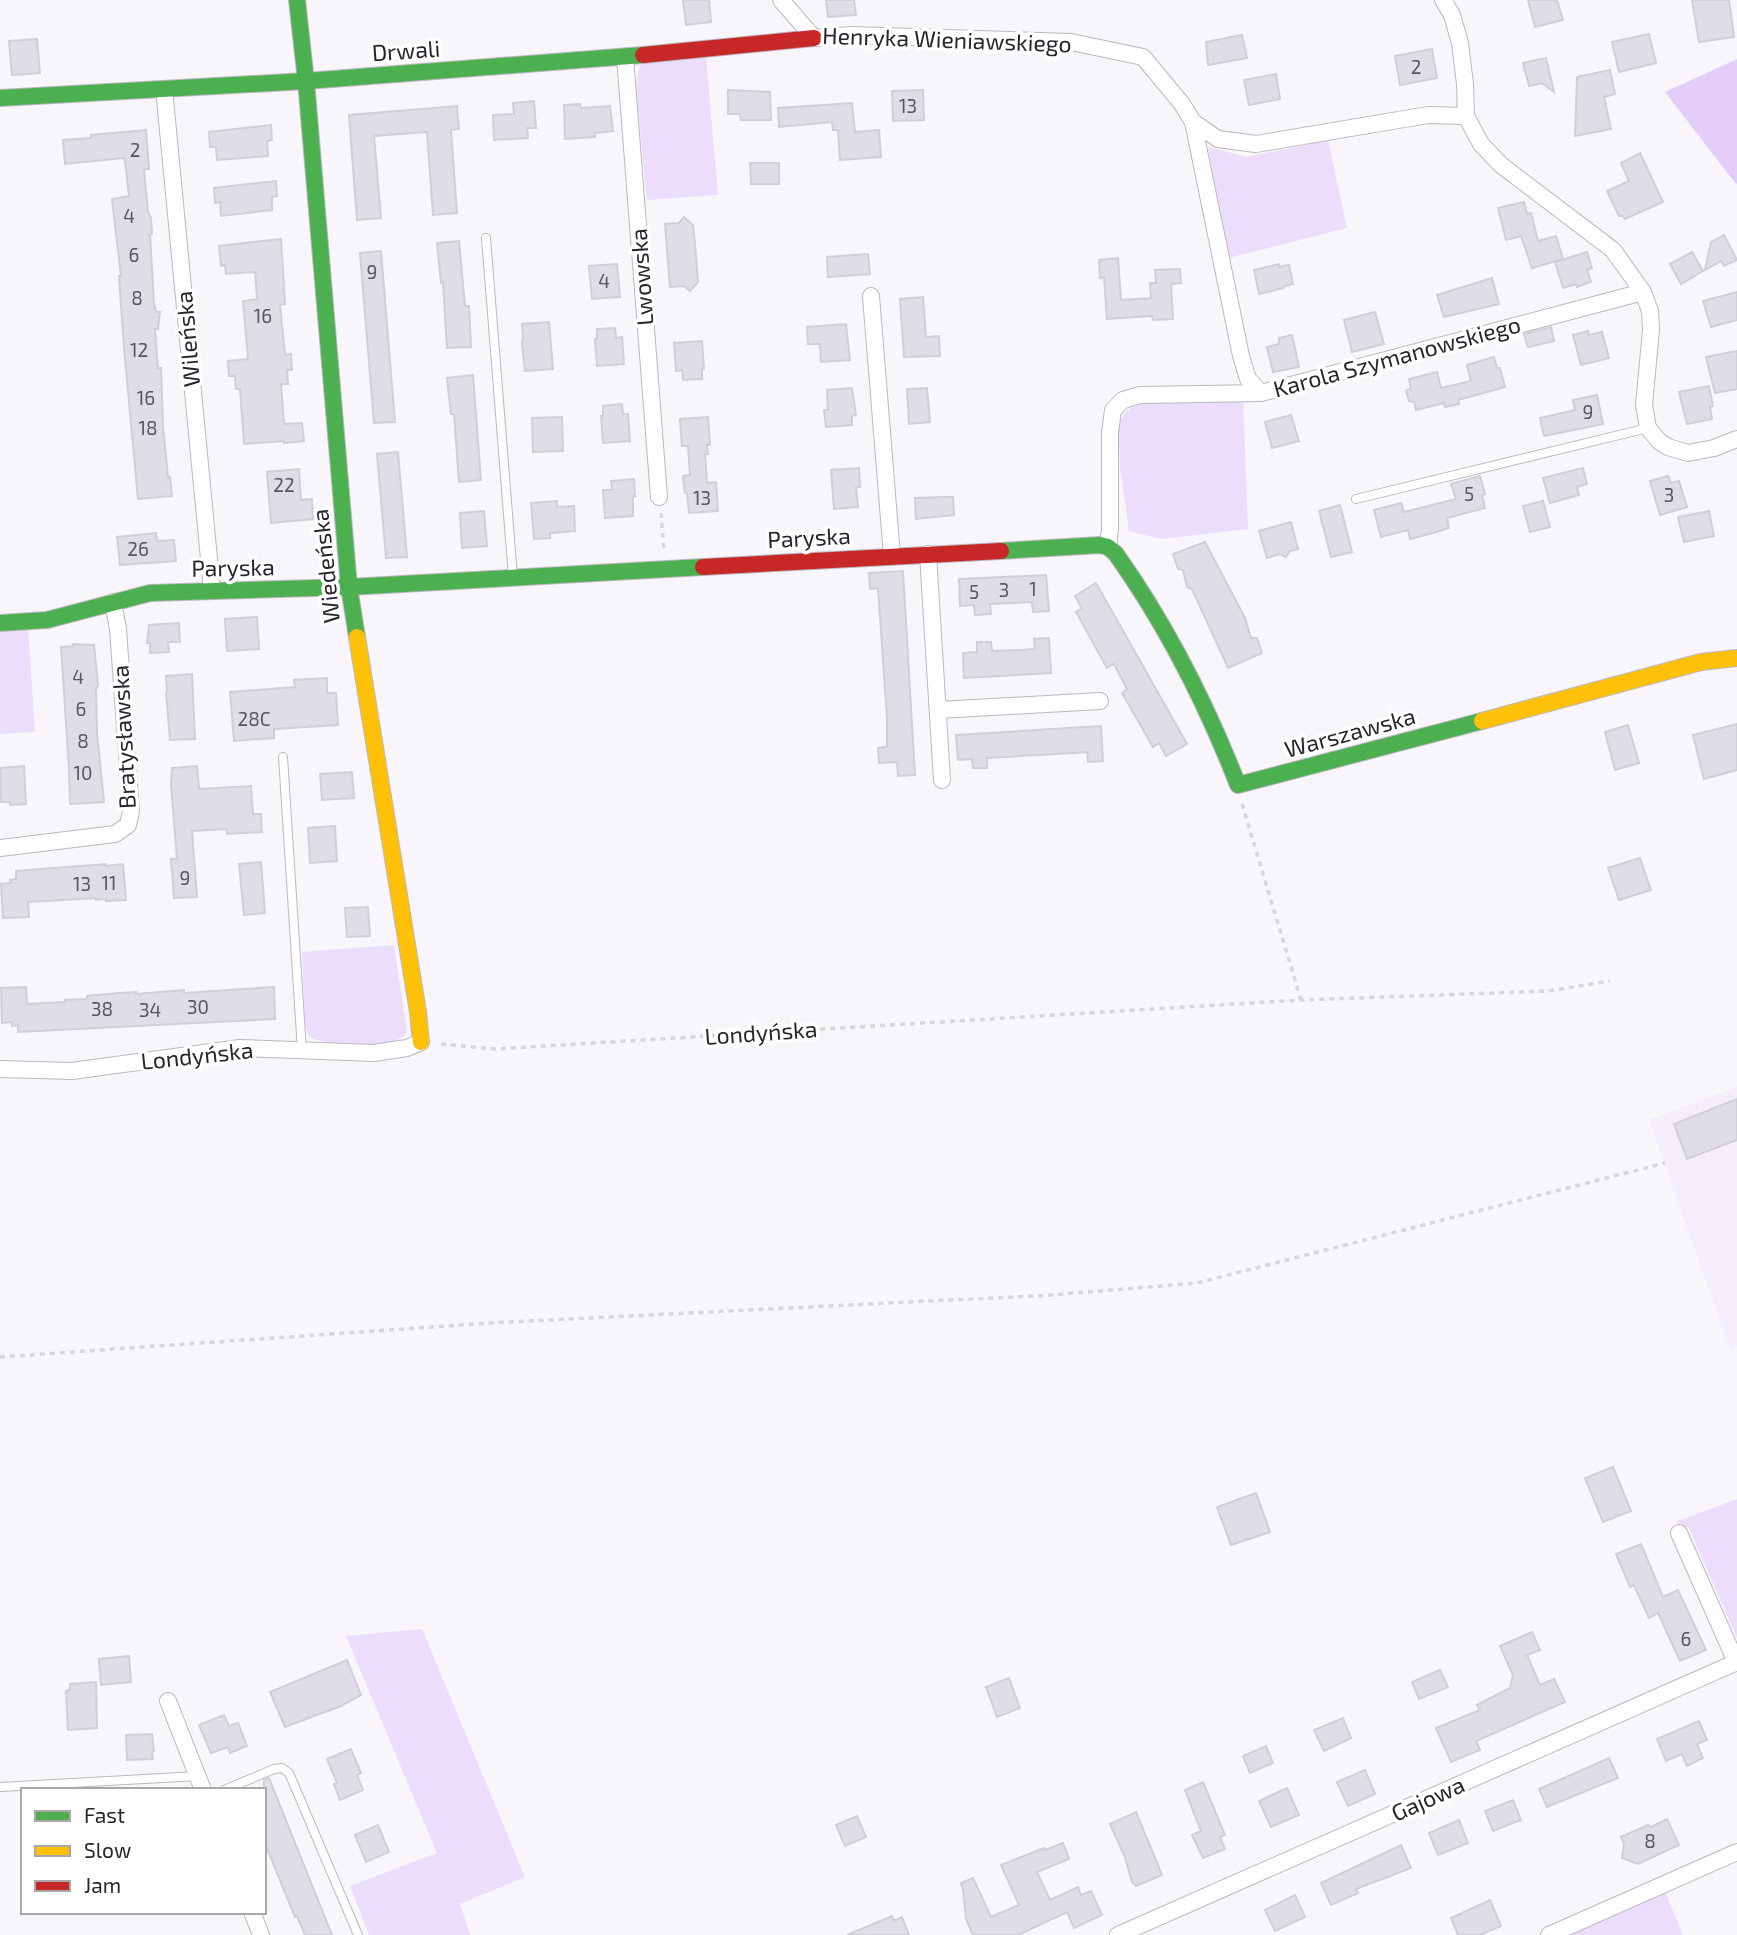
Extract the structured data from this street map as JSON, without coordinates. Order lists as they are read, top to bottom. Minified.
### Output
{"streets":{"street":["Henryka Wieniawskiego","Drwali","Lwowska","Wileńska","Karola Szymanowskiego","Paryska","Wiedeńska","Warszawska","Bratysławska","Londyńska","Gajowa"]},"crossings":[["Henryka Wieniawskiego","Drwali"],["Henryka Wieniawskiego","Karola Szymanowskiego"],["Drwali","Lwowska"],["Drwali","Wileńska"],["Drwali","Wiedeńska"],["Wileńska","Paryska"],["Paryska","Wiedeńska"],["Paryska","Bratysławska"],["Wiedeńska","Londyńska"]],"house_numbers":["2","13","2","4","6","9","4","8","16","12","16","9","18","22","5","3","13","26","1","3","5","4","6","28C","8","10","9","11","13","30","38","34","6","8"],"legend":["Fast","Slow","Jam"]}
